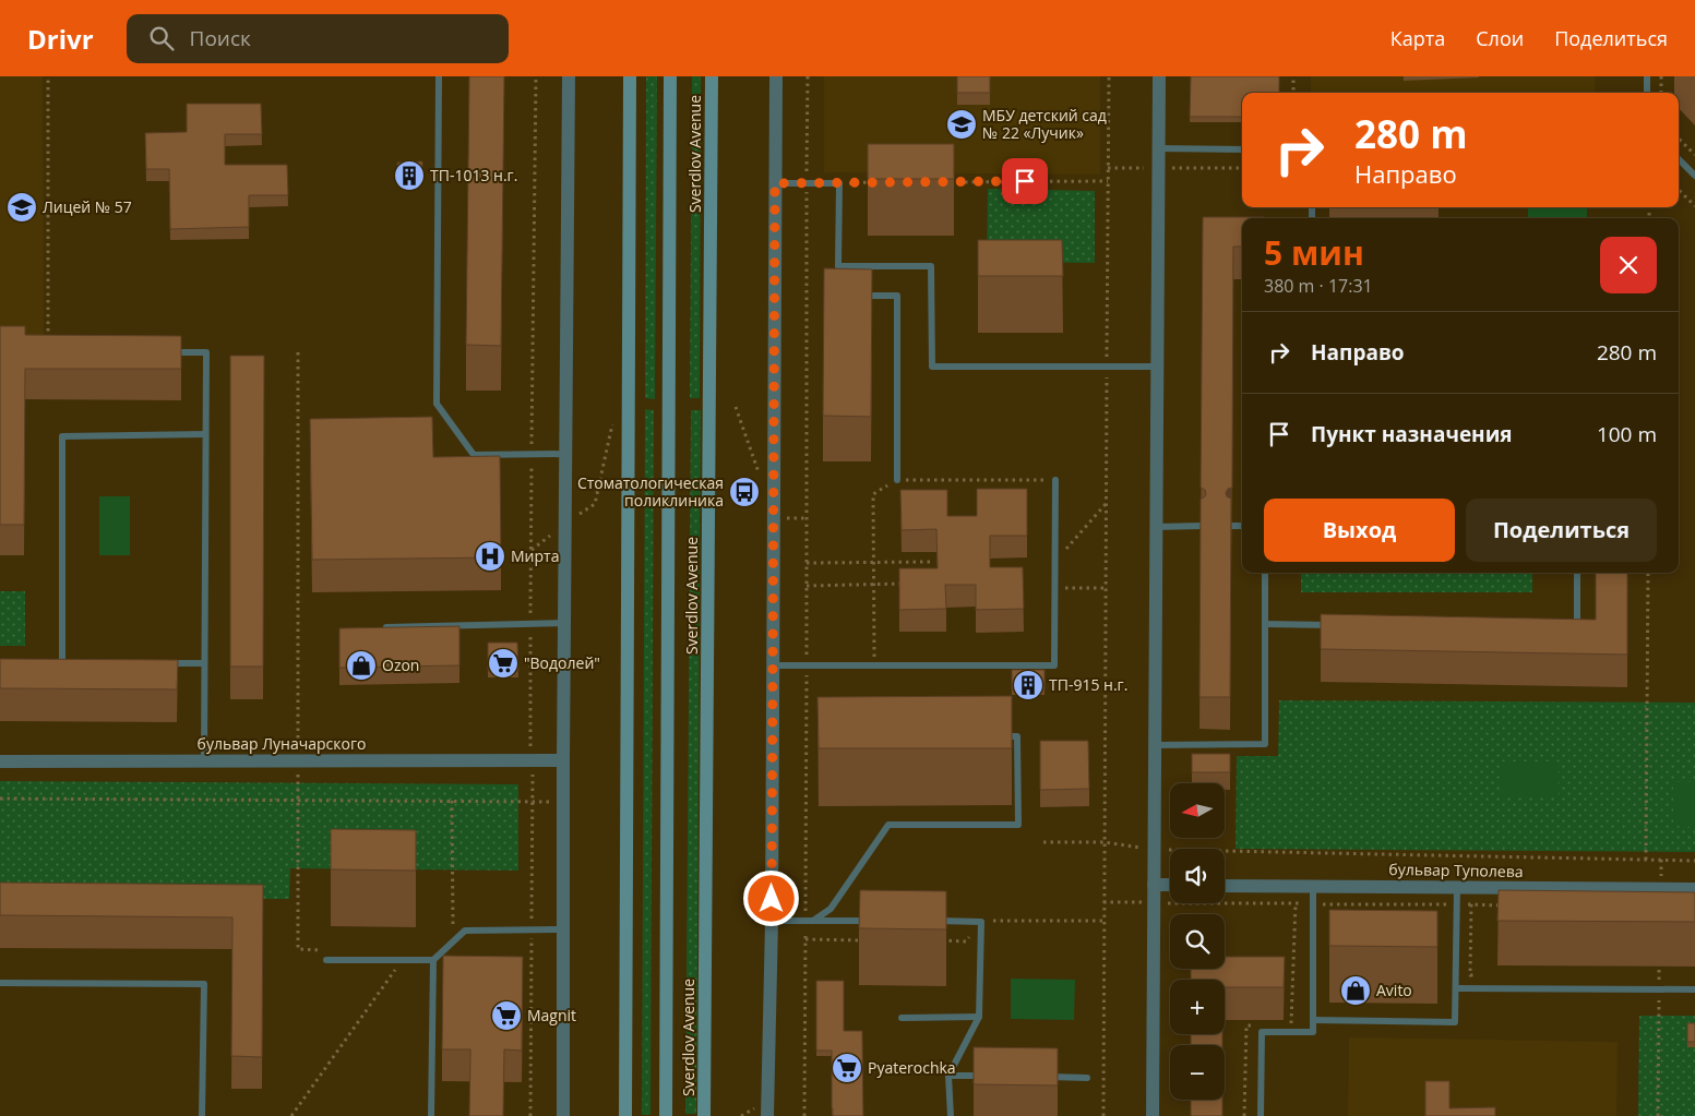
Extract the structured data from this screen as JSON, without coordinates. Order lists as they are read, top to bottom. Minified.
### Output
{"streets":{"main road":["Sverdlov Avenue"],"street":["бульвар Луначарского","бульвар Туполева"]},"places":{"school or university":["МБУ детский сад № 22 «Лучик»","Лицей № 57"],"building":["ТП-1013 н.г.","ТП-915 н.г."],"bus stop":["Стоматологическая поликлиника"],"hospital":["Мирта"],"supermarket":["\"Водолей\"","Magnit","Pyaterochka"],"shop":["Ozon","Avito"]},"north":"left","page":{"header":"Drivr","search":"Поиск","nav":["Карта","Слои","Поделиться"],"turn":["280 m","Направо"],"heading":["5 мин","380 m · 17:31"],"list":[{"name":"Направо","value":"280 m"},{"name":"Пункт назначения","value":"100 m"}],"buttons":["Выход","Поделиться"],"map_buttons":["+","−"]}}
